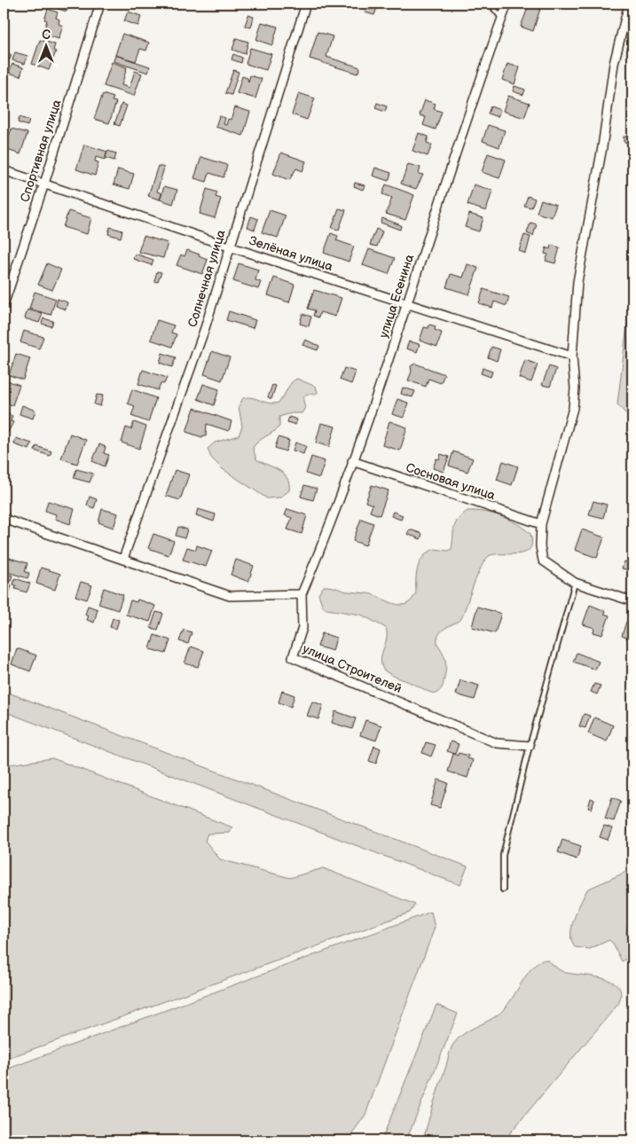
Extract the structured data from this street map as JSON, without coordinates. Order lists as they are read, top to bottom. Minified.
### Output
{"streets":{"street":["Спортивная улица","Зелёная улица","Солнечная улица","улица Есенина","Сосновая улица","улица Строителей"]},"crossings":[["Спортивная улица","Зелёная улица"],["Зелёная улица","Солнечная улица"],["Зелёная улица","улица Есенина"],["улица Есенина","Сосновая улица"],["улица Есенина","улица Строителей"]],"north":"top"}
